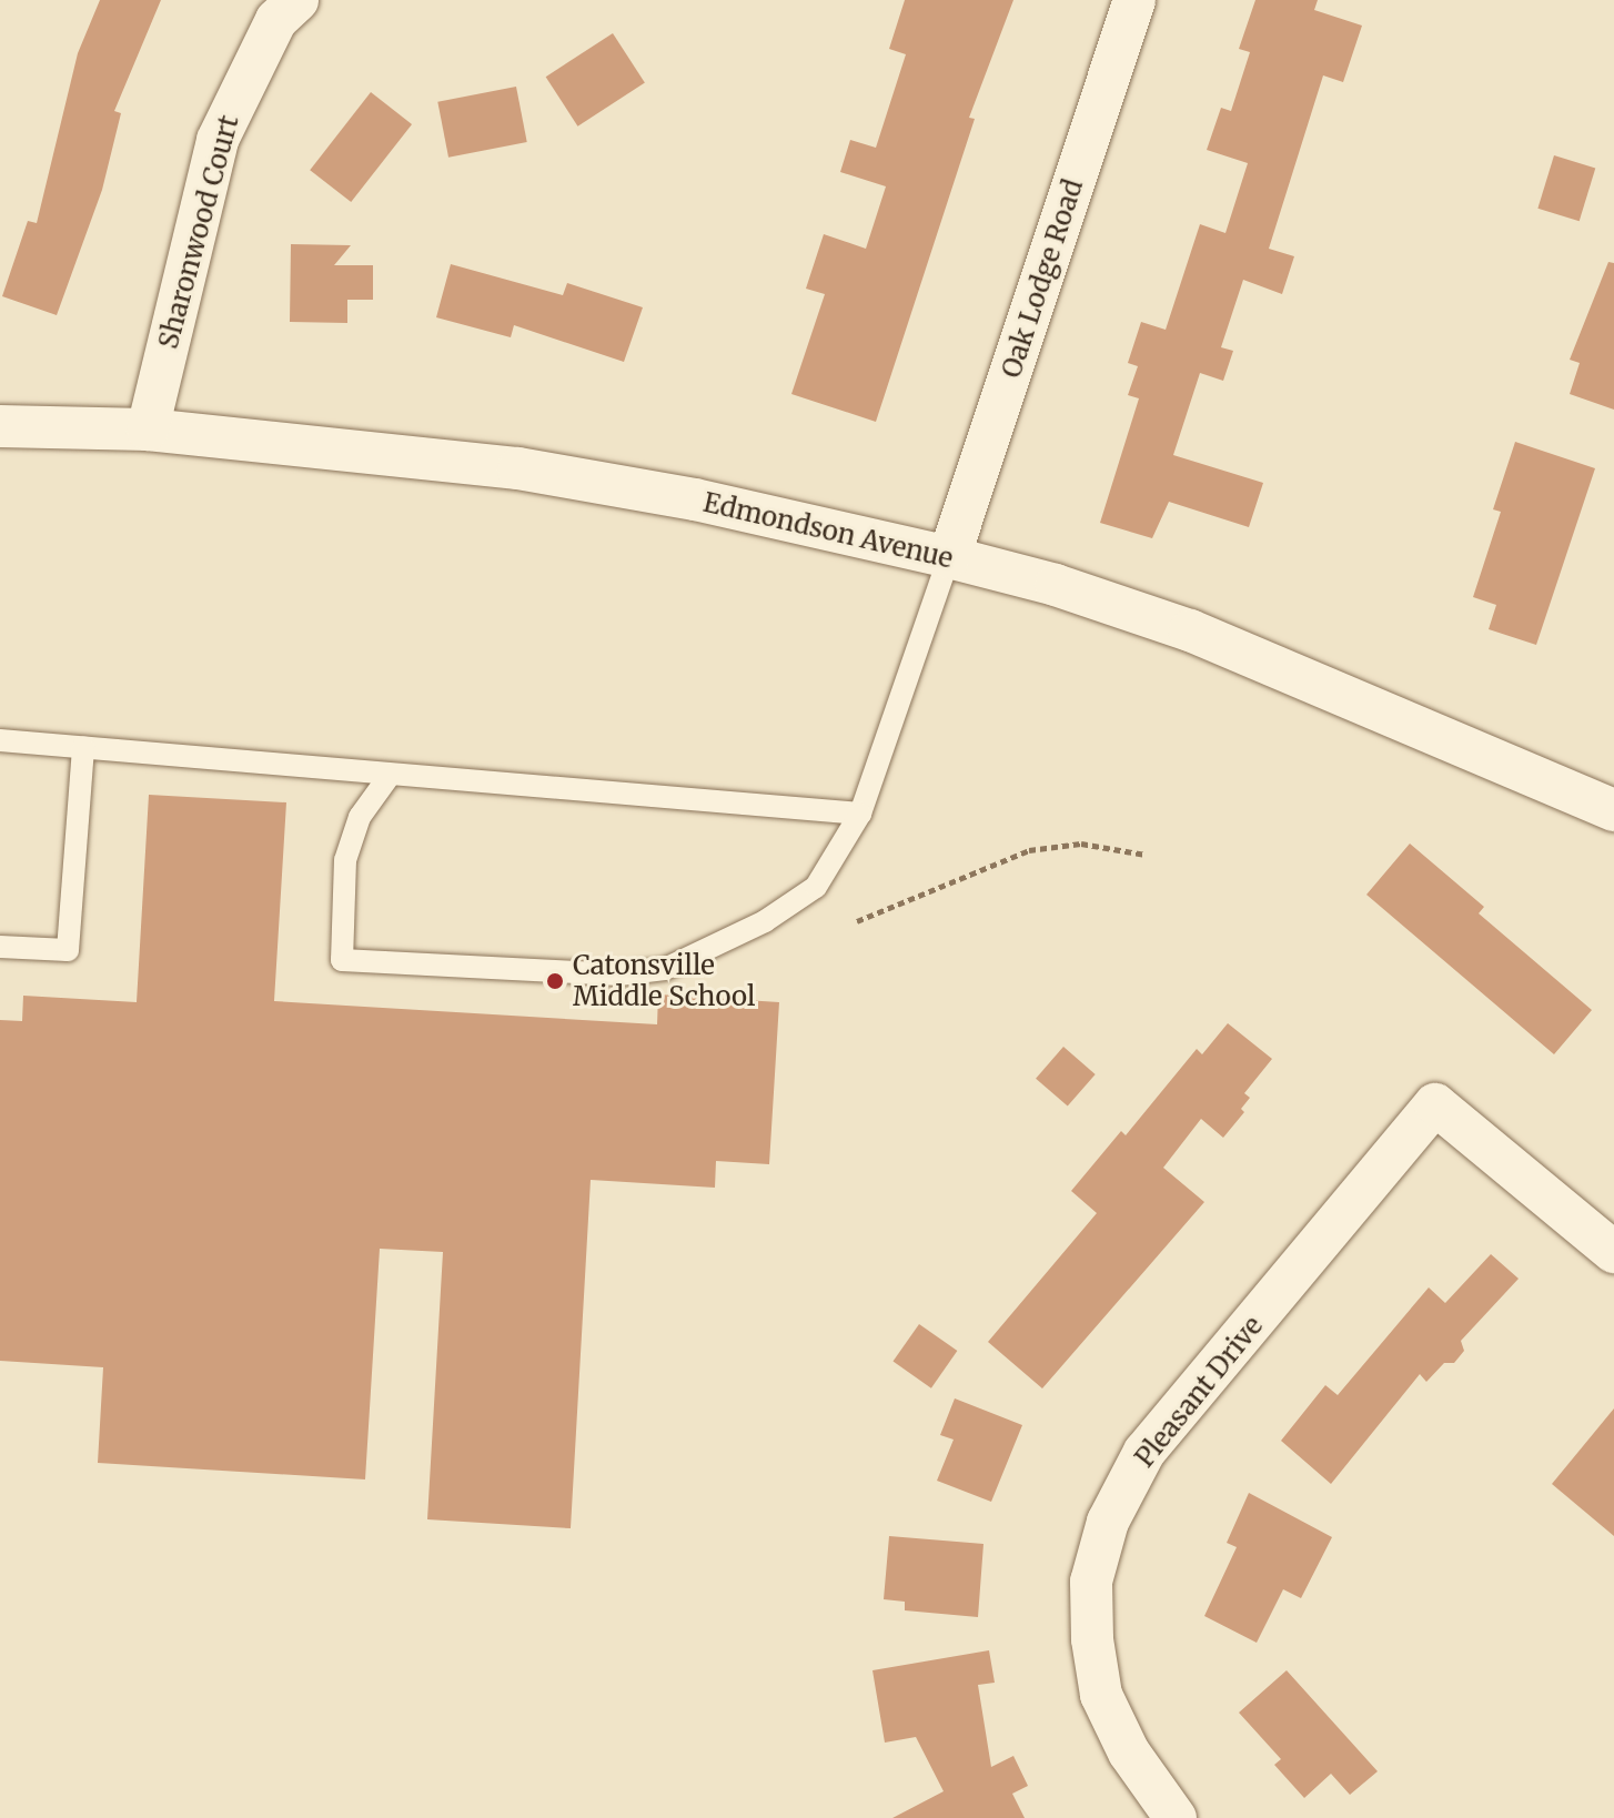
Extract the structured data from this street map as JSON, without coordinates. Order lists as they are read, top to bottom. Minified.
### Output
{"streets":{"street":["Sharonwood Court","Oak Lodge Road","Edmondson Avenue","Pleasant Drive"]},"crossings":[["Sharonwood Court","Edmondson Avenue"],["Oak Lodge Road","Edmondson Avenue"]],"places":["Catonsville Middle School"]}
